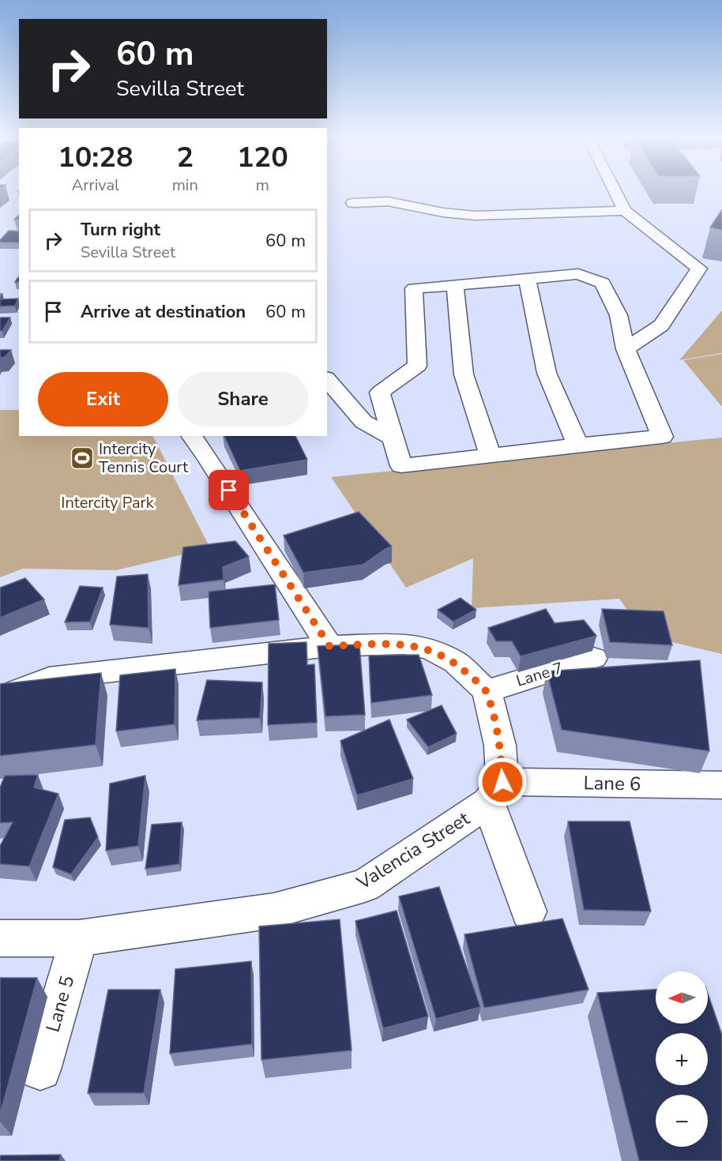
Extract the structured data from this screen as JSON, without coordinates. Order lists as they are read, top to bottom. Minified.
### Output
{"streets":{"street":["Lane 7","Lane 6","Valencia Street","Lane 5"]},"crossings":[["Lane 6","Valencia Street"],["Valencia Street","Lane 5"]],"parks":["Intercity Park"],"places":{"sports":["Intercity Tennis Court"]},"north":"left","page":{"turn":["60 m","Sevilla Street"],"eta":["10:28","Arrival","2","min","120","m"],"list":[{"name":"Turn right","note":"Sevilla Street","value":"60 m"},{"name":"Arrive at destination","value":"60 m"}],"buttons":["Exit","Share"],"map_buttons":["+","−"]}}
